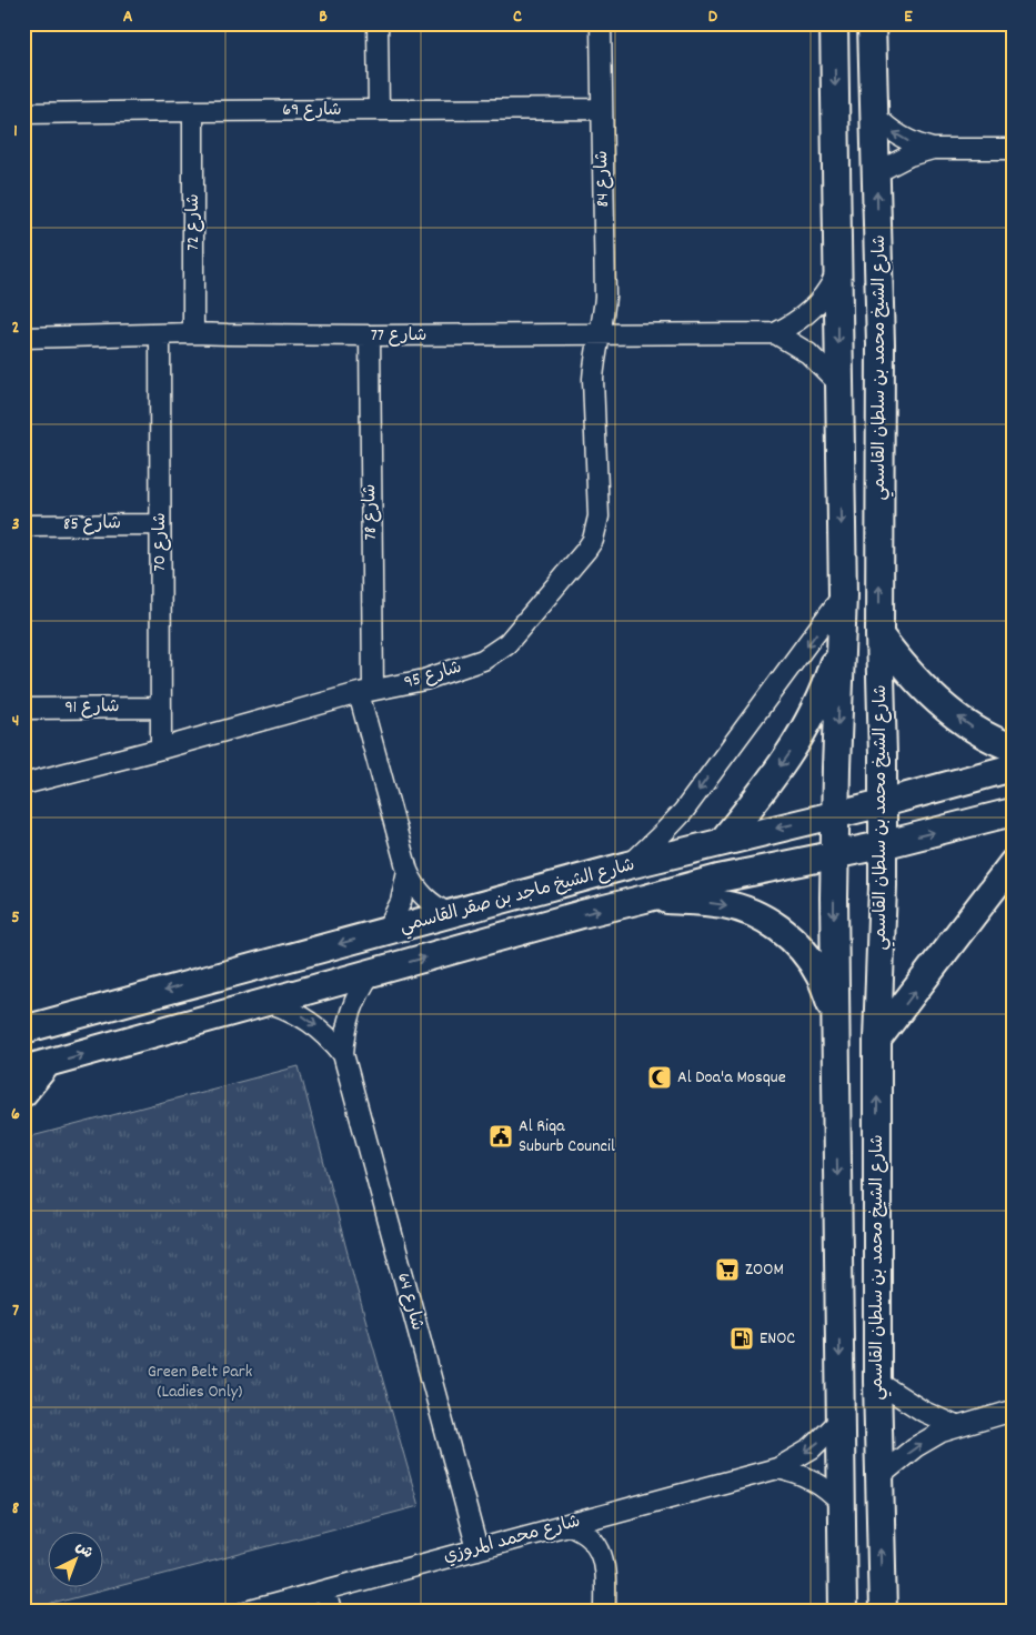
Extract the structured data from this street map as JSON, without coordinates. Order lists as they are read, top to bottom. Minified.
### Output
{"streets":{"main road":["شارع الشيخ محمد بن سلطان القاسمي","شارع الشيخ ماجد بن صقر القاسمي"],"street":["شارع 69","شارع 84","شارع 72","شارع 77","شارع 78","شارع 85","شارع 70","شارع 95","شارع 91","شارع 64","شارع محمد المروزي"]},"crossings":[["شارع 69","شارع 84"],["شارع 69","شارع 72"],["شارع 84","شارع 77"],["شارع 84","شارع 95"],["شارع 72","شارع 77"],["شارع 77","شارع الشيخ محمد بن سلطان القاسمي"],["شارع 77","شارع 78"],["شارع 77","شارع 70"],["شارع 77","شارع 95"],["شارع الشيخ محمد بن سلطان القاسمي","شارع الشيخ ماجد بن صقر القاسمي"],["شارع الشيخ محمد بن سلطان القاسمي","شارع محمد المروزي"],["شارع 78","شارع 95"],["شارع 85","شارع 70"],["شارع 70","شارع 95"],["شارع 70","شارع 91"],["شارع الشيخ ماجد بن صقر القاسمي","شارع 64"],["شارع 64","شارع محمد المروزي"]],"parks":["Green Belt Park (Ladies Only)"],"places":{"mosque":["Al Doa'a Mosque"],"public building":["Al Riqa Suburb Council"],"supermarket":["ZOOM"],"fuel station":["ENOC"]},"north":"top right","grid":{"columns":["A","B","C","D","E"],"rows":["1","2","3","4","5","6","7","8"]}}
